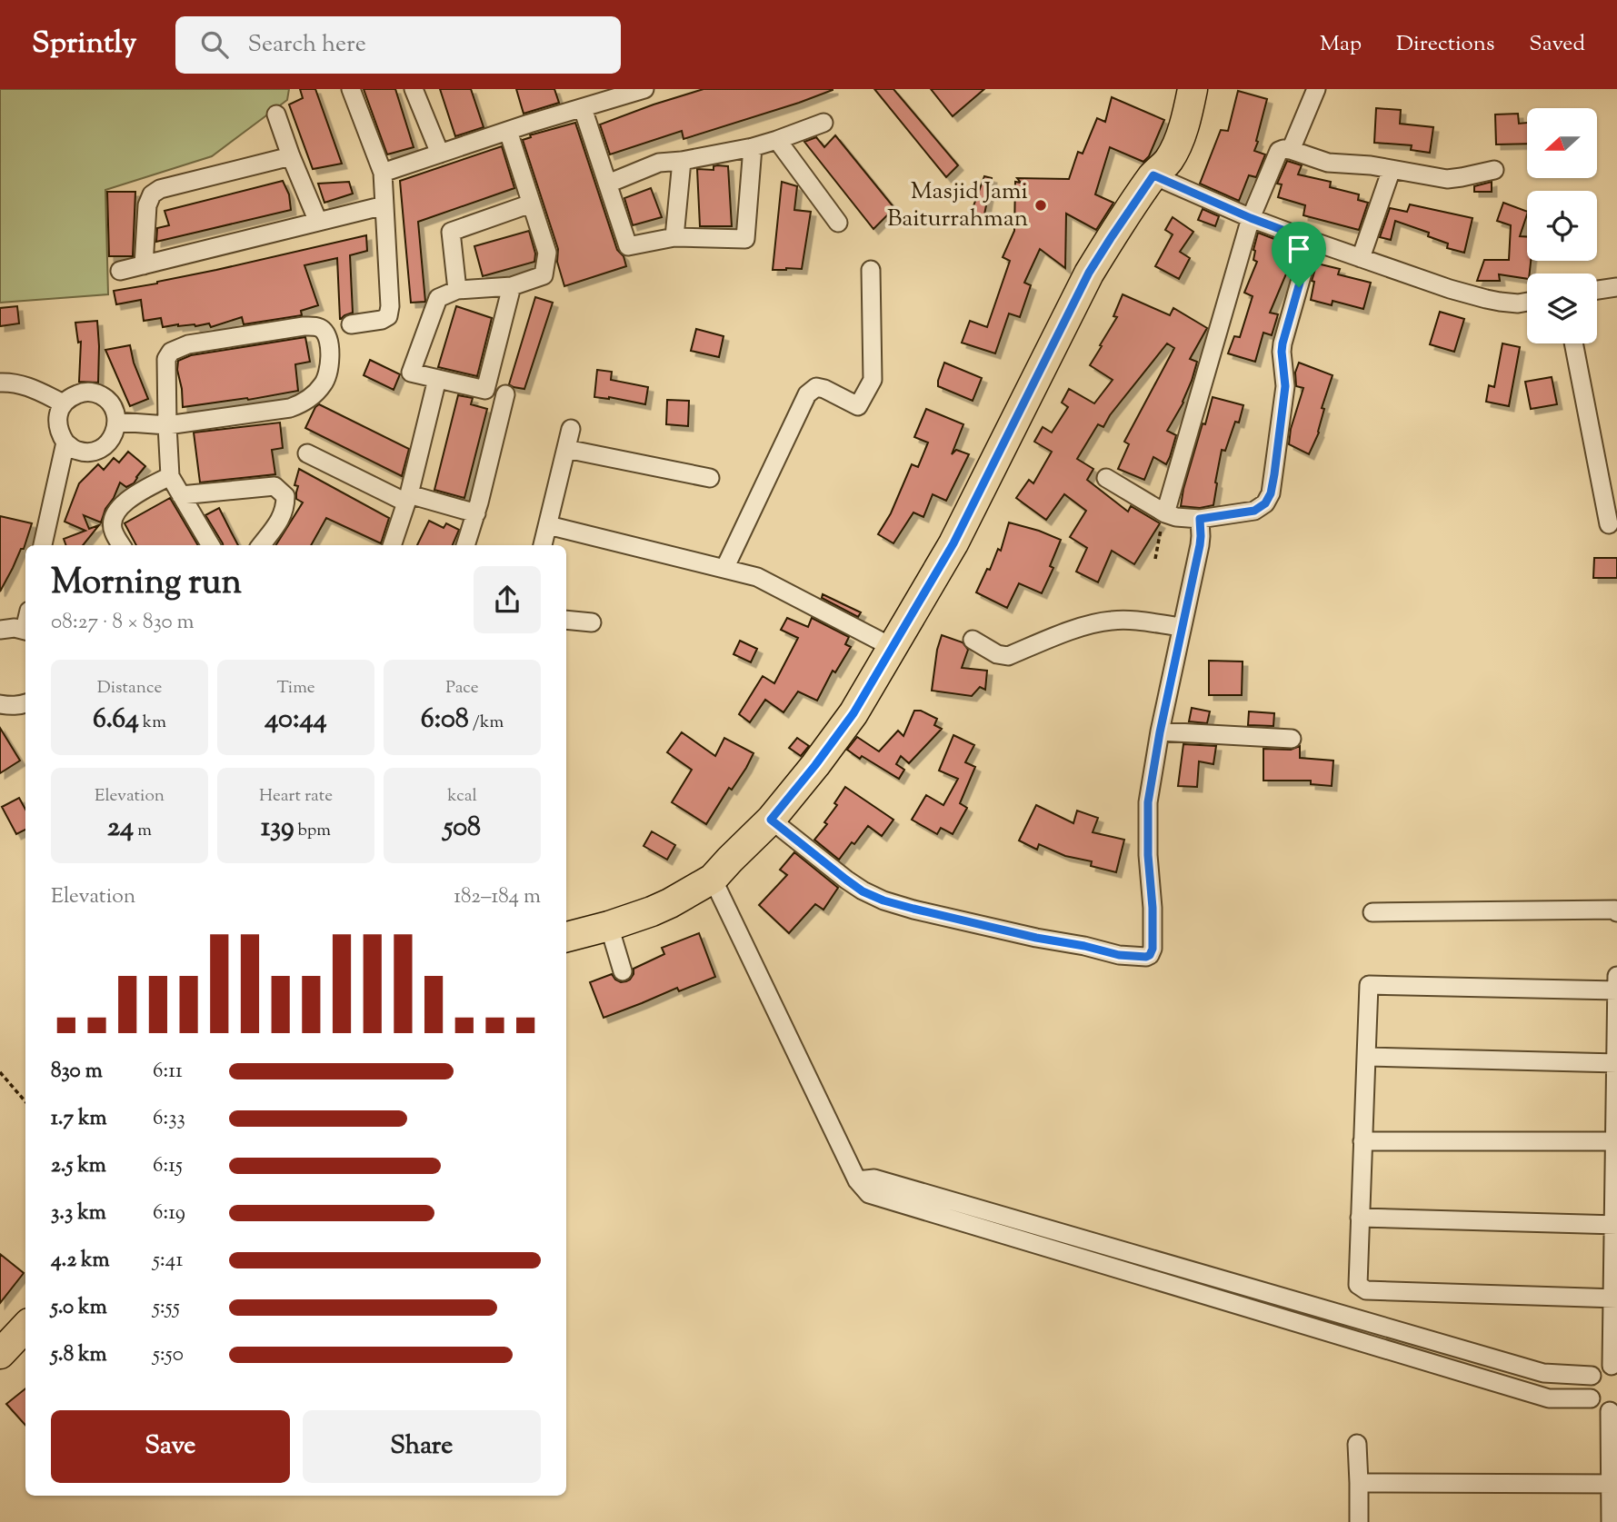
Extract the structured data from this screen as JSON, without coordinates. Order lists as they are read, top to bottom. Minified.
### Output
{"places":["Masjid Jami Baiturrahman"],"north":"left","page":{"header":"Sprintly","search":"Search here","nav":["Map","Directions","Saved"],"heading":["Morning run","08:27 · 8 × 830 m"],"stats":[["Distance","6.64 km"],["Time","40:44"],["Pace","6:08 /km"],["Elevation","24 m"],["Heart rate","139 bpm"],["kcal","508"]],"chart":["Elevation","182–184 m"],"list":[{"name":"830 m","note":"6:11"},{"name":"1.7 km","note":"6:33"},{"name":"2.5 km","note":"6:15"},{"name":"3.3 km","note":"6:19"},{"name":"4.2 km","note":"5:41"},{"name":"5.0 km","note":"5:55"},{"name":"5.8 km","note":"5:50"}],"buttons":["Save","Share"]}}
